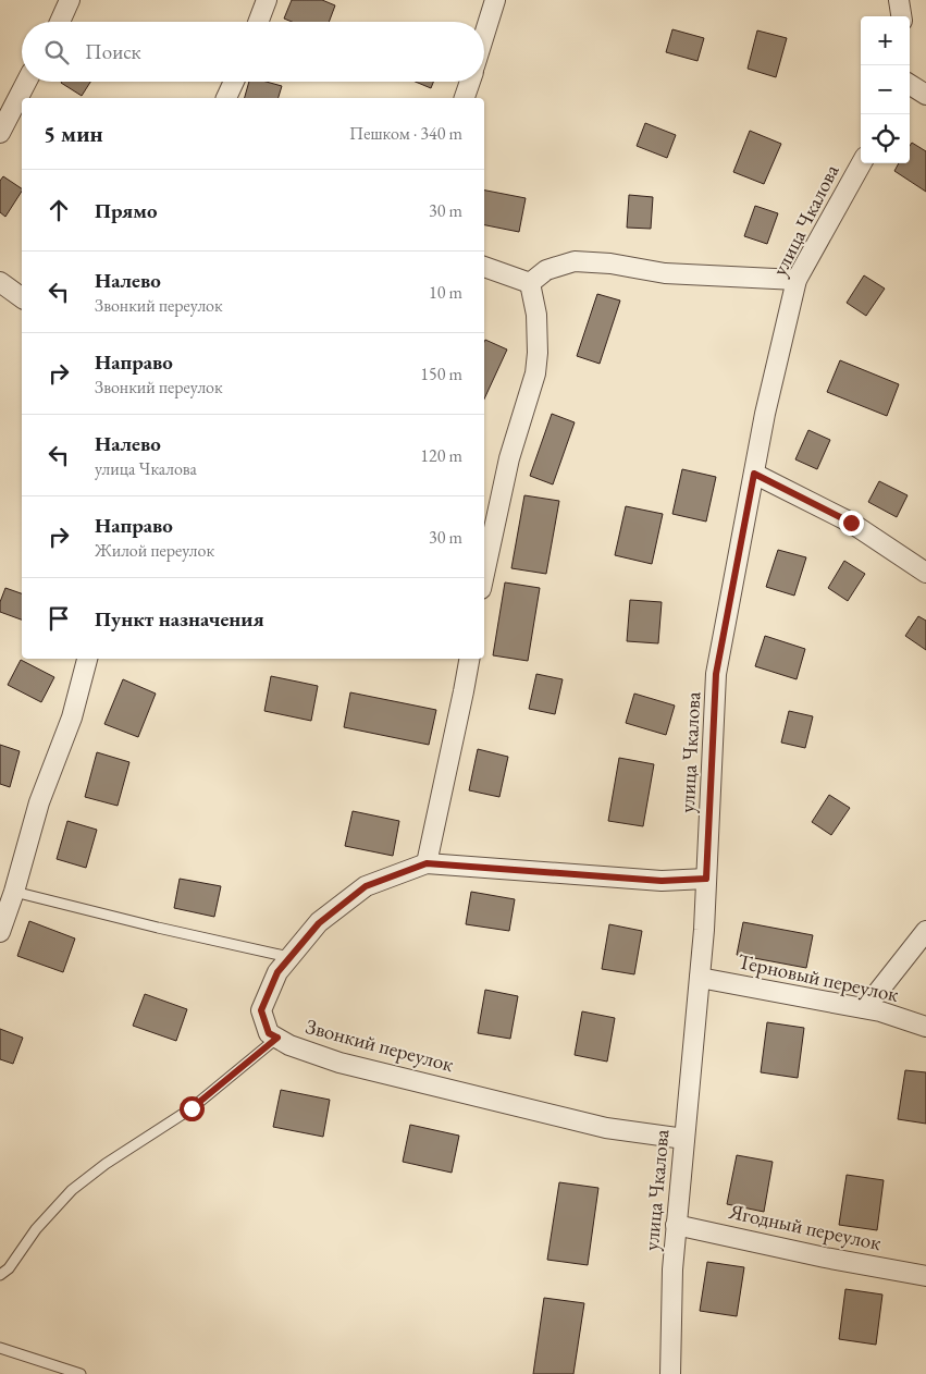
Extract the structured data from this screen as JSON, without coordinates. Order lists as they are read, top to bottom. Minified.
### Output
{"streets":{"street":["улица Чкалова","Терновый переулок","Звонкий переулок","Ягодный переулок"]},"crossings":[["улица Чкалова","Терновый переулок"],["улица Чкалова","Звонкий переулок"],["улица Чкалова","Ягодный переулок"]],"page":{"map_buttons":["+","−"],"search":"Поиск","heading":["5 мин","Пешком · 340 m"],"list":[["Прямо","30 m"],["Налево","Звонкий переулок","10 m"],["Направо","Звонкий переулок","150 m"],["Налево","улица Чкалова","120 m"],["Направо","Жилой переулок","30 m"],"Пункт назначения"]}}
